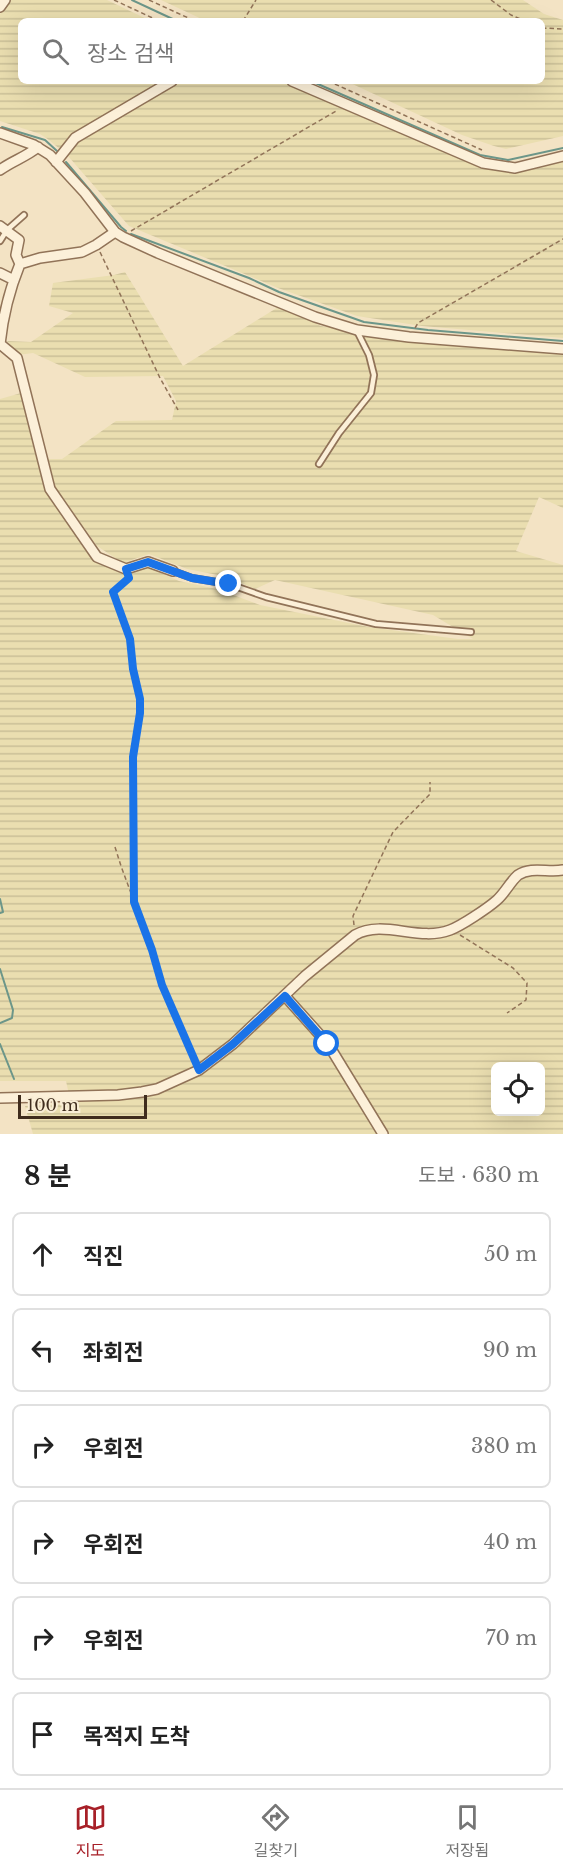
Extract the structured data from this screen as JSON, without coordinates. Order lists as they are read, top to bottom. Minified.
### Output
{"scale_bar":"100 m","page":{"search":"장소 검색","scale":"100 m","heading":["8 분","도보 · 630 m"],"list":[["직진","50 m"],["좌회전","90 m"],["우회전","380 m"],["우회전","40 m"],["우회전","70 m"],"목적지 도착"],"nav":["지도","길찾기","저장됨"]}}
